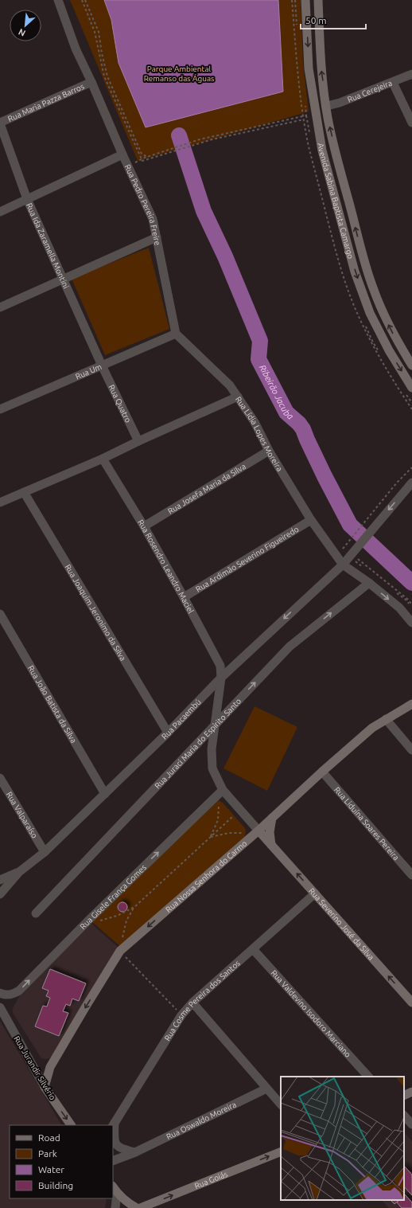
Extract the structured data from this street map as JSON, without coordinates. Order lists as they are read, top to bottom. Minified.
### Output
{"streets":{"main road":["Avenida Sabina Baptista Camargo","Rua Nossa Senhora do Carmo","Rua Severino José da Silva","Rua Jurandir Silvério","Rua Goiás"],"street":["Rua Cerejeira","Rua Maria Pazza Barros","Rua Pedro Pereira Freire","Rua Ida Zaramella Montini","Rua Um","Rua Quatro","Rua Lídia Lopes Moreira","Rua Josefa Maria da Silva","Rua Ardimão Severino Figueiredo","Rua Rosendro Leandro Maciel","Rua Joaquim Jeronimo da Silva","Rua João Batista da Silva","Rua Pacaembú","Rua Juraci Maria do Espírito Santo","Rua Valparaíso","Rua Liduína Soares Pereira","Rua Gisele França Gomes","Rua Cosme Pereira dos Santos","Rua Valdevino Isodoro Marciano","Rua Oswaldo Moreira"]},"crossings":[["Rua Cerejeira","Avenida Sabina Baptista Camargo"],["Rua Maria Pazza Barros","Rua Pedro Pereira Freire"],["Rua Maria Pazza Barros","Rua Ida Zaramella Montini"],["Rua Pedro Pereira Freire","Rua Um"],["Rua Ida Zaramella Montini","Rua Um"],["Rua Ida Zaramella Montini","Rua Quatro"],["Rua Um","Rua Quatro"],["Rua Quatro","Rua Lídia Lopes Moreira"],["Rua Lídia Lopes Moreira","Rua Josefa Maria da Silva"],["Rua Lídia Lopes Moreira","Rua Ardimão Severino Figueiredo"],["Rua Lídia Lopes Moreira","Rua Rosendro Leandro Maciel"],["Rua Lídia Lopes Moreira","Rua Joaquim Jeronimo da Silva"],["Rua Lídia Lopes Moreira","Rua Pacaembú"],["Rua Lídia Lopes Moreira","Rua Juraci Maria do Espírito Santo"],["Rua Josefa Maria da Silva","Rua Rosendro Leandro Maciel"],["Rua Ardimão Severino Figueiredo","Rua Rosendro Leandro Maciel"],["Rua Rosendro Leandro Maciel","Rua Pacaembú"],["Rua Rosendro Leandro Maciel","Rua Severino José da Silva"],["Rua Joaquim Jeronimo da Silva","Rua Pacaembú"],["Rua João Batista da Silva","Rua Pacaembú"],["Rua Pacaembú","Rua Valparaíso"],["Rua Pacaembú","Rua Severino José da Silva"],["Rua Juraci Maria do Espírito Santo","Rua Severino José da Silva"],["Rua Liduína Soares Pereira","Rua Nossa Senhora do Carmo"],["Rua Nossa Senhora do Carmo","Rua Severino José da Silva"],["Rua Nossa Senhora do Carmo","Rua Jurandir Silvério"],["Rua Gisele França Gomes","Rua Severino José da Silva"],["Rua Severino José da Silva","Rua Cosme Pereira dos Santos"],["Rua Cosme Pereira dos Santos","Rua Valdevino Isodoro Marciano"]],"one_way":["Rua Pacaembú","Rua Juraci Maria do Espírito Santo","Rua Nossa Senhora do Carmo","Rua Gisele França Gomes","Rua Severino José da Silva","Rua Goiás"],"water":["Ribeirão Jacuba"],"parks":["Parque Ambiental Remanso das Águas"],"legend":["Road","Park","Water","Building"],"scale_bar":"50 m","north":"bottom left"}
